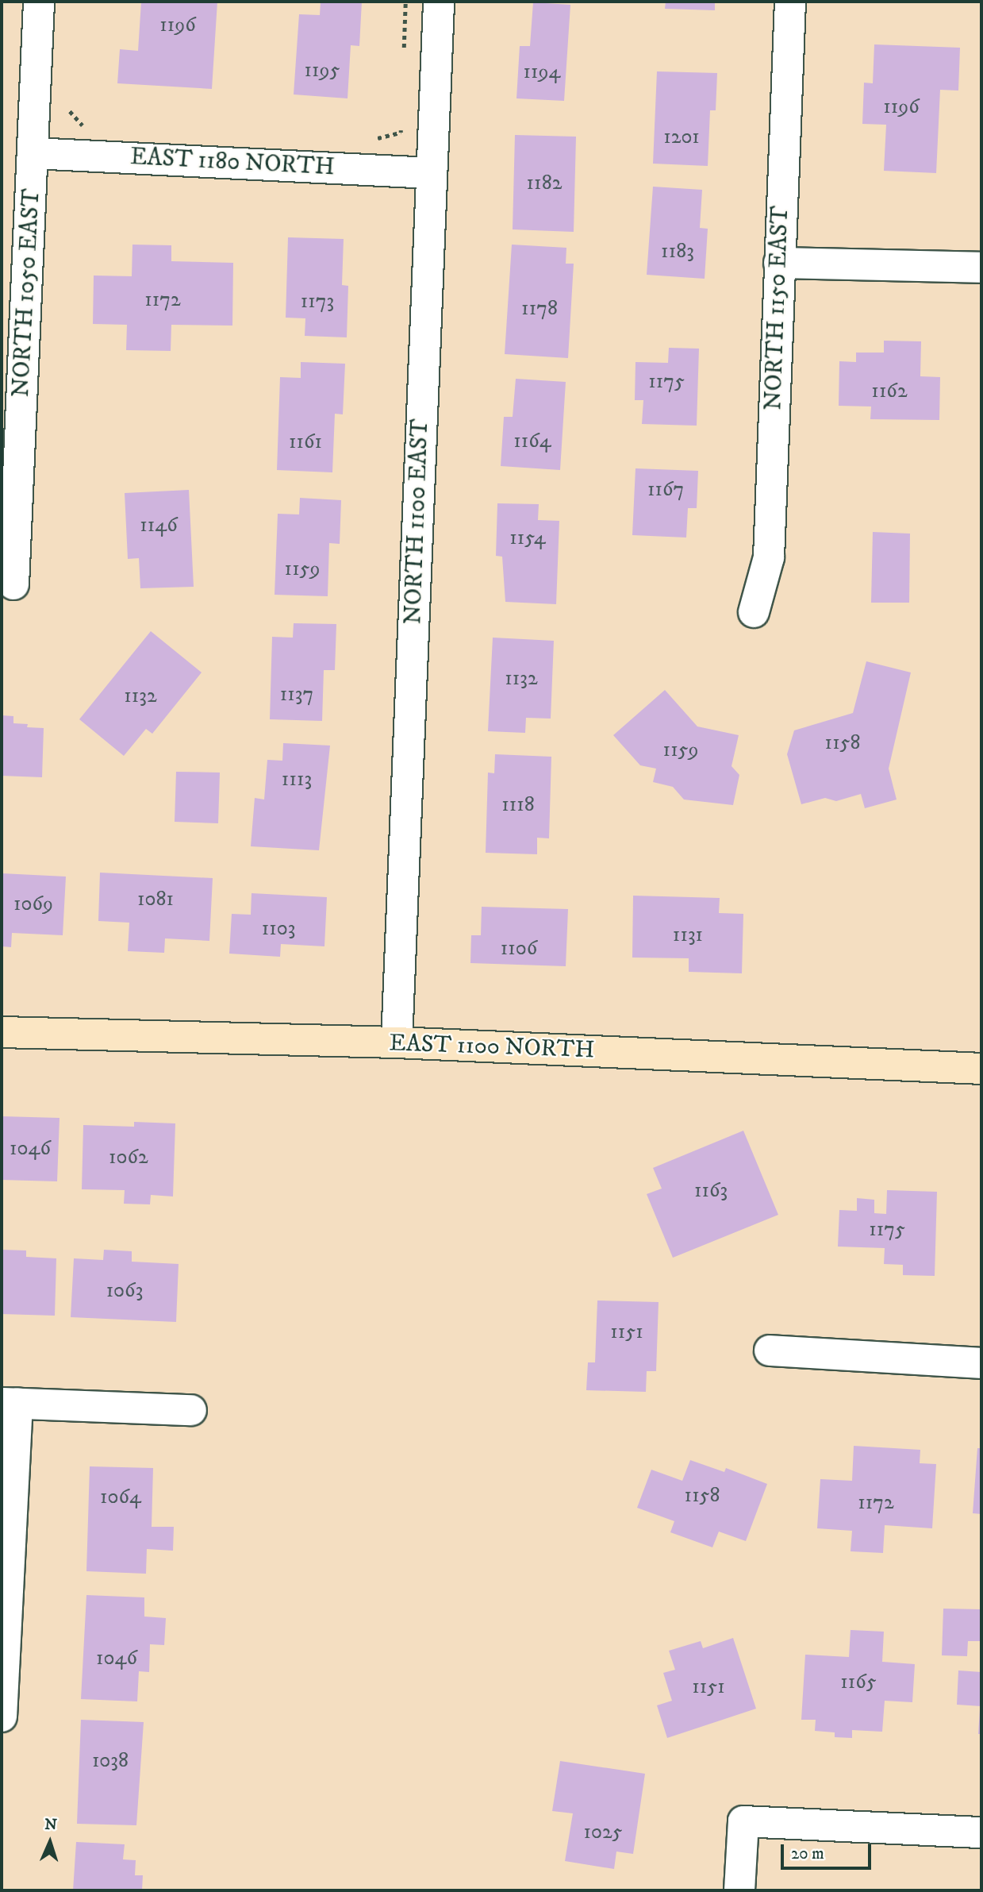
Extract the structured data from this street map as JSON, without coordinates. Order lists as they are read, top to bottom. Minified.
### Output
{"streets":{"street":["EAST 1180 NORTH","NORTH 1050 EAST","NORTH 1150 EAST","NORTH 1100 EAST","EAST 1100 NORTH"]},"crossings":[["EAST 1180 NORTH","NORTH 1050 EAST"],["EAST 1180 NORTH","NORTH 1100 EAST"],["NORTH 1100 EAST","EAST 1100 NORTH"]],"house_numbers":["1196","1195","1194","1196","1201","1182","1183","1172","1173","1178","1175","1162","1164","1161","1167","1146","1154","1159","1132","1137","1132","1158","1159","1113","1118","1081","1069","1103","1131","1106","1046","1062","1163","1175","1063","1151","1158","1064","1172","1046","1165","1151","1038","1025"],"scale_bar":"20 m","north":"top"}
